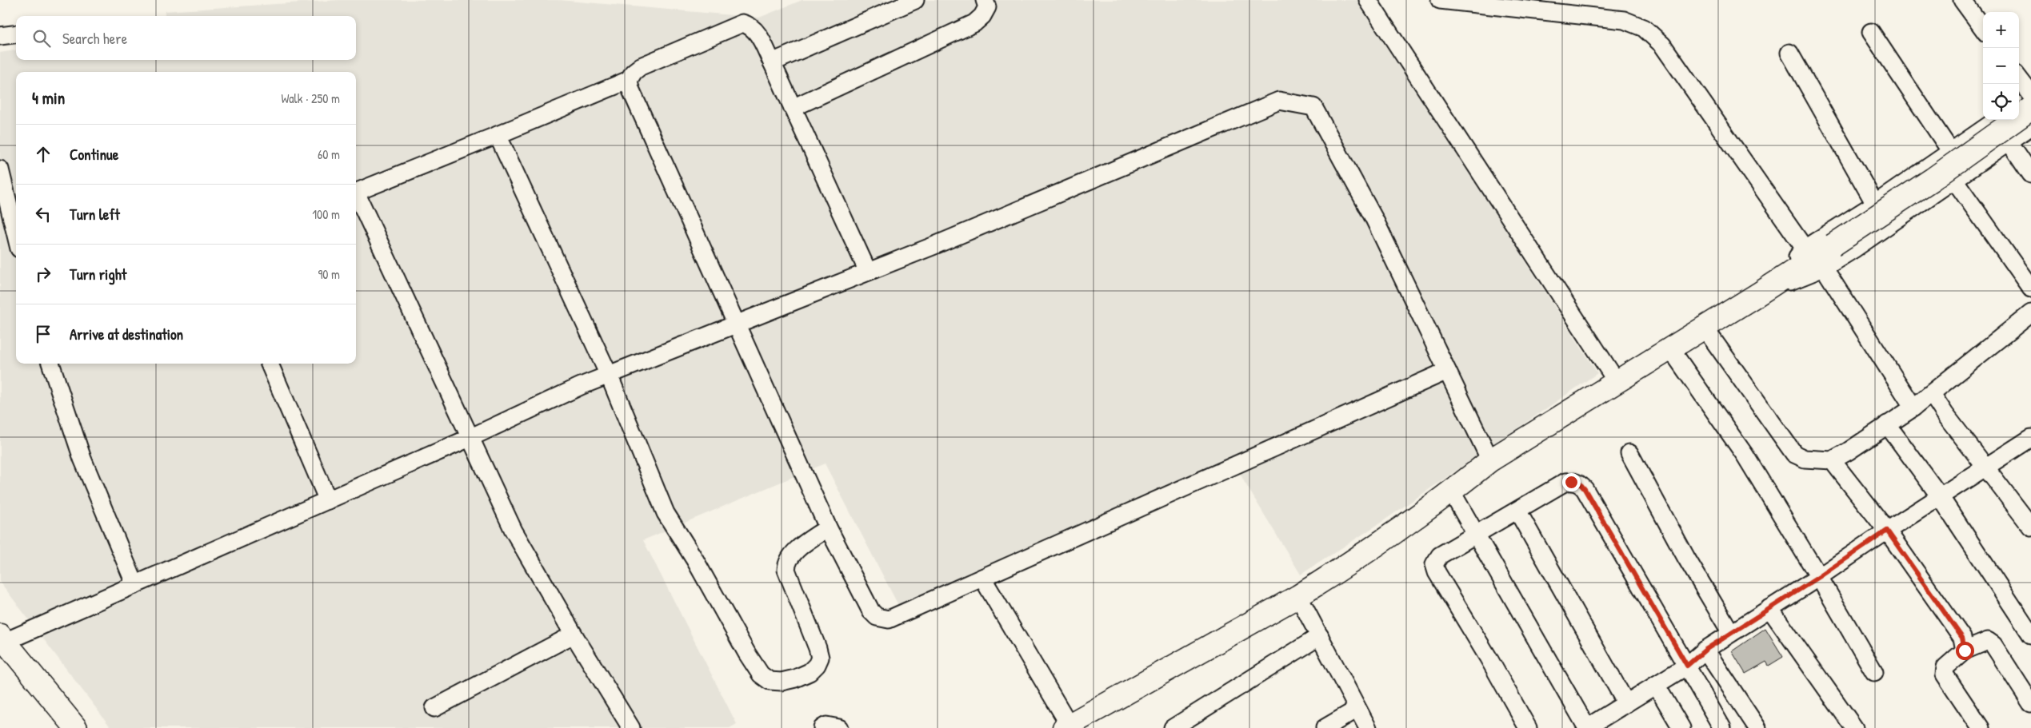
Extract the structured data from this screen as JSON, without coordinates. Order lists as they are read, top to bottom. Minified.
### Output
{"page":{"map_buttons":["+","−"],"search":"Search here","heading":["4 min","Walk · 250 m"],"list":[["Continue","60 m"],["Turn left","100 m"],["Turn right","90 m"],"Arrive at destination"]}}
